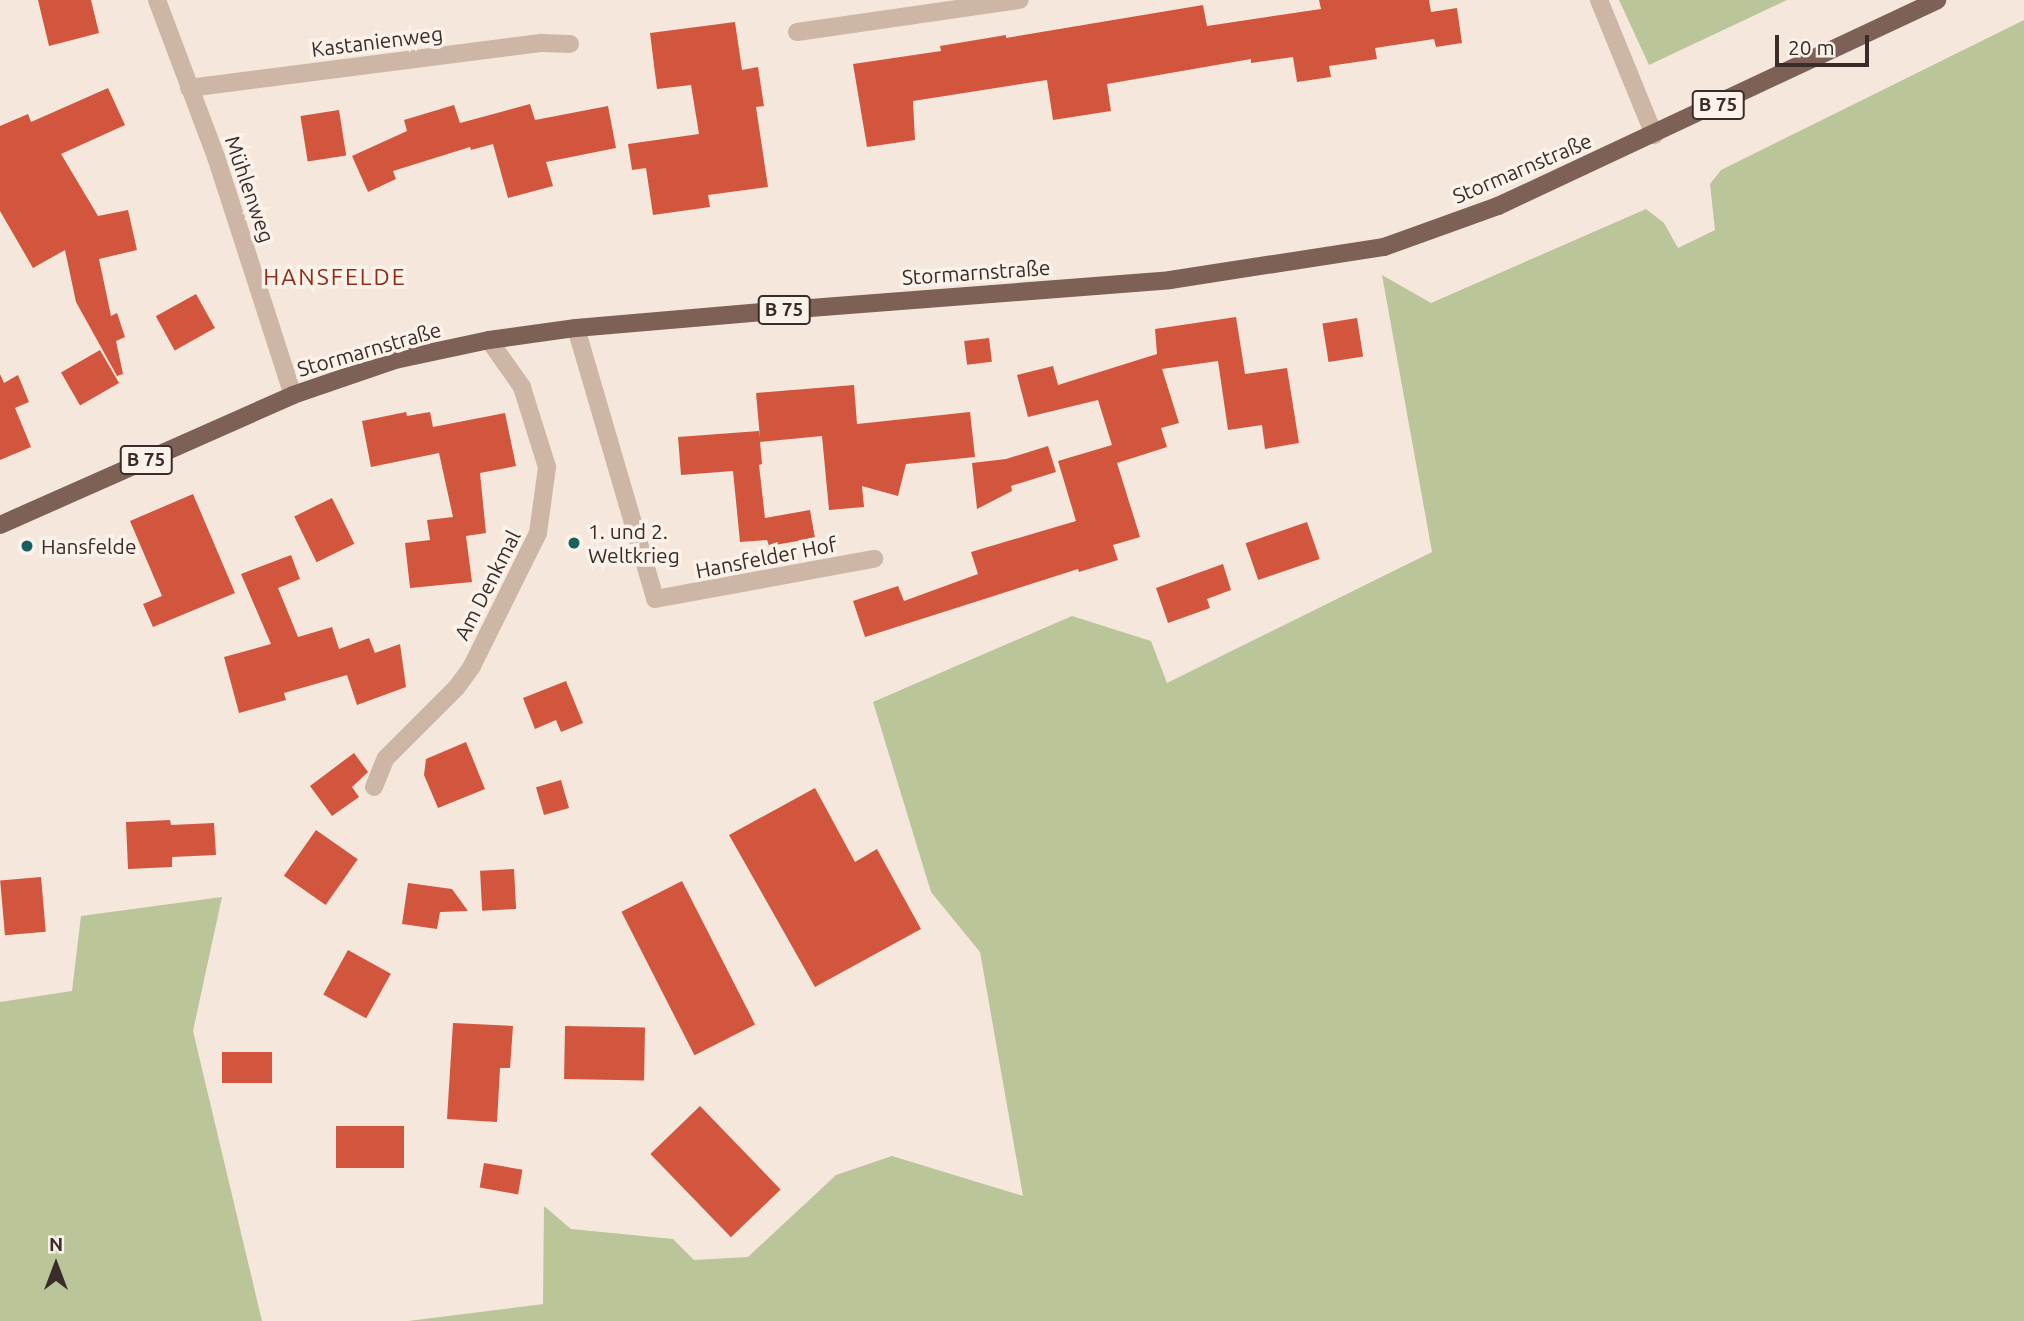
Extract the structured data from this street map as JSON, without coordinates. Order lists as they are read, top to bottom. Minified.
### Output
{"streets":{"main road":["B 75","Stormarnstraße"],"street":["Kastanienweg","Mühlenweg","Hansfelder Hof","Am Denkmal"]},"crossings":[["Kastanienweg","Mühlenweg"],["Stormarnstraße","Mühlenweg"],["Stormarnstraße","Hansfelder Hof"],["Stormarnstraße","Am Denkmal"]],"districts":["HANSFELDE"],"places":["1. und 2. Weltkrieg","Hansfelde"],"scale_bar":"20 m","north":"top"}
